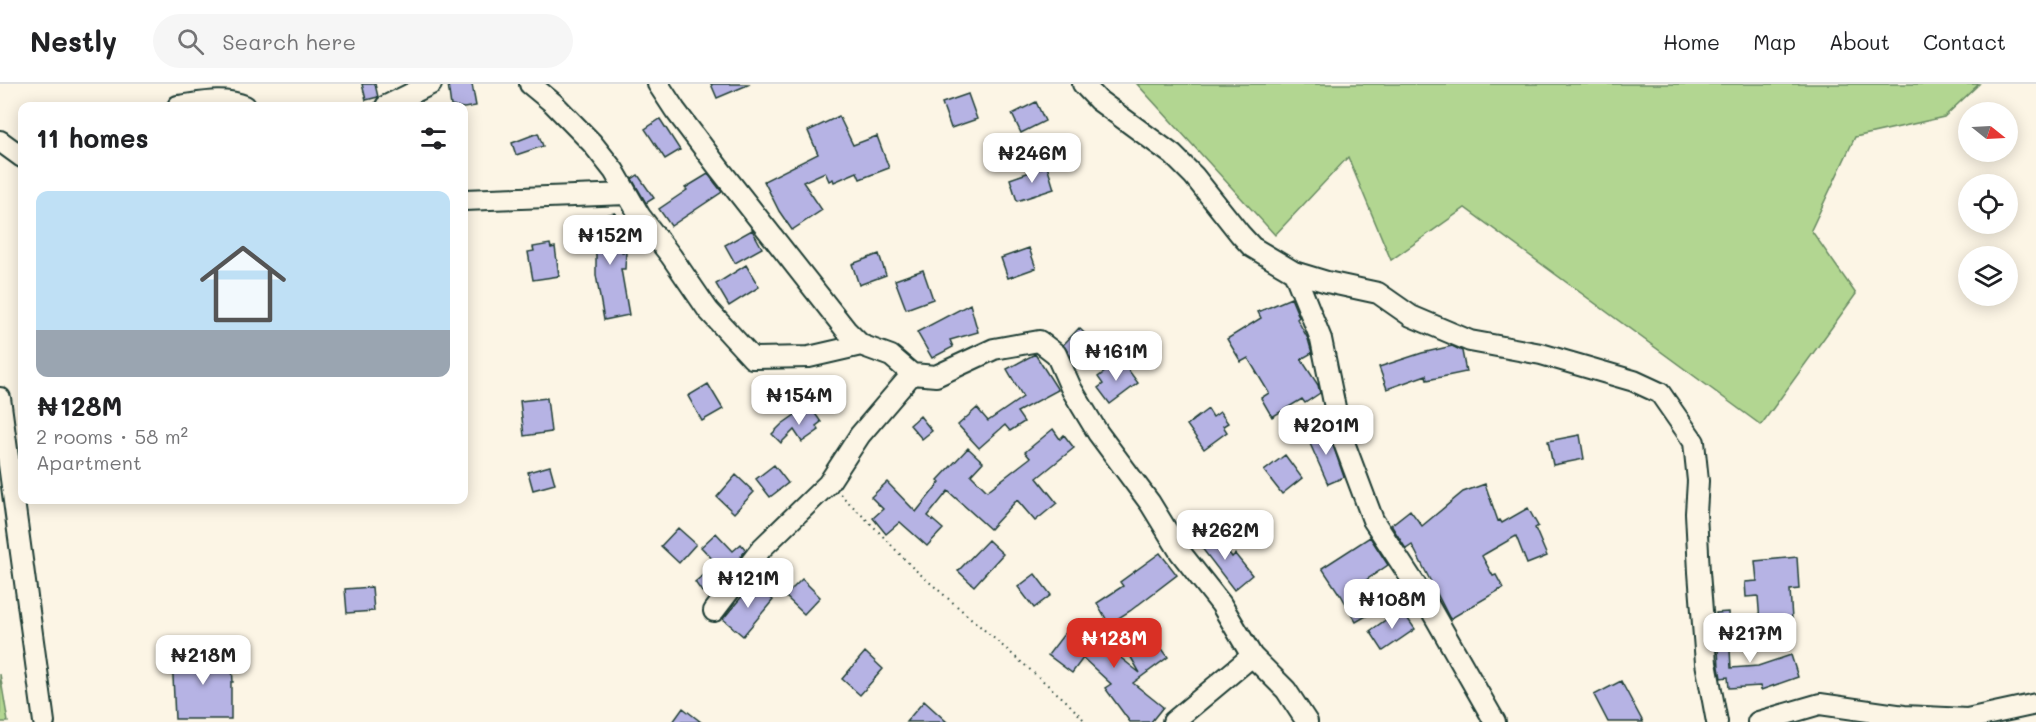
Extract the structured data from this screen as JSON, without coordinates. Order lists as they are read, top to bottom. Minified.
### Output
{"north":"right","page":{"header":"Nestly","search":"Search here","nav":["Home","Map","About","Contact"],"heading":"11 homes","price":["₦246M","₦152M","₦161M","₦154M","₦201M","₦262M","₦121M","₦108M","₦217M","₦128M","₦218M"],"list":[{"name":"₦128M","note":"2 rooms · 58 m² · Apartment"}]}}
